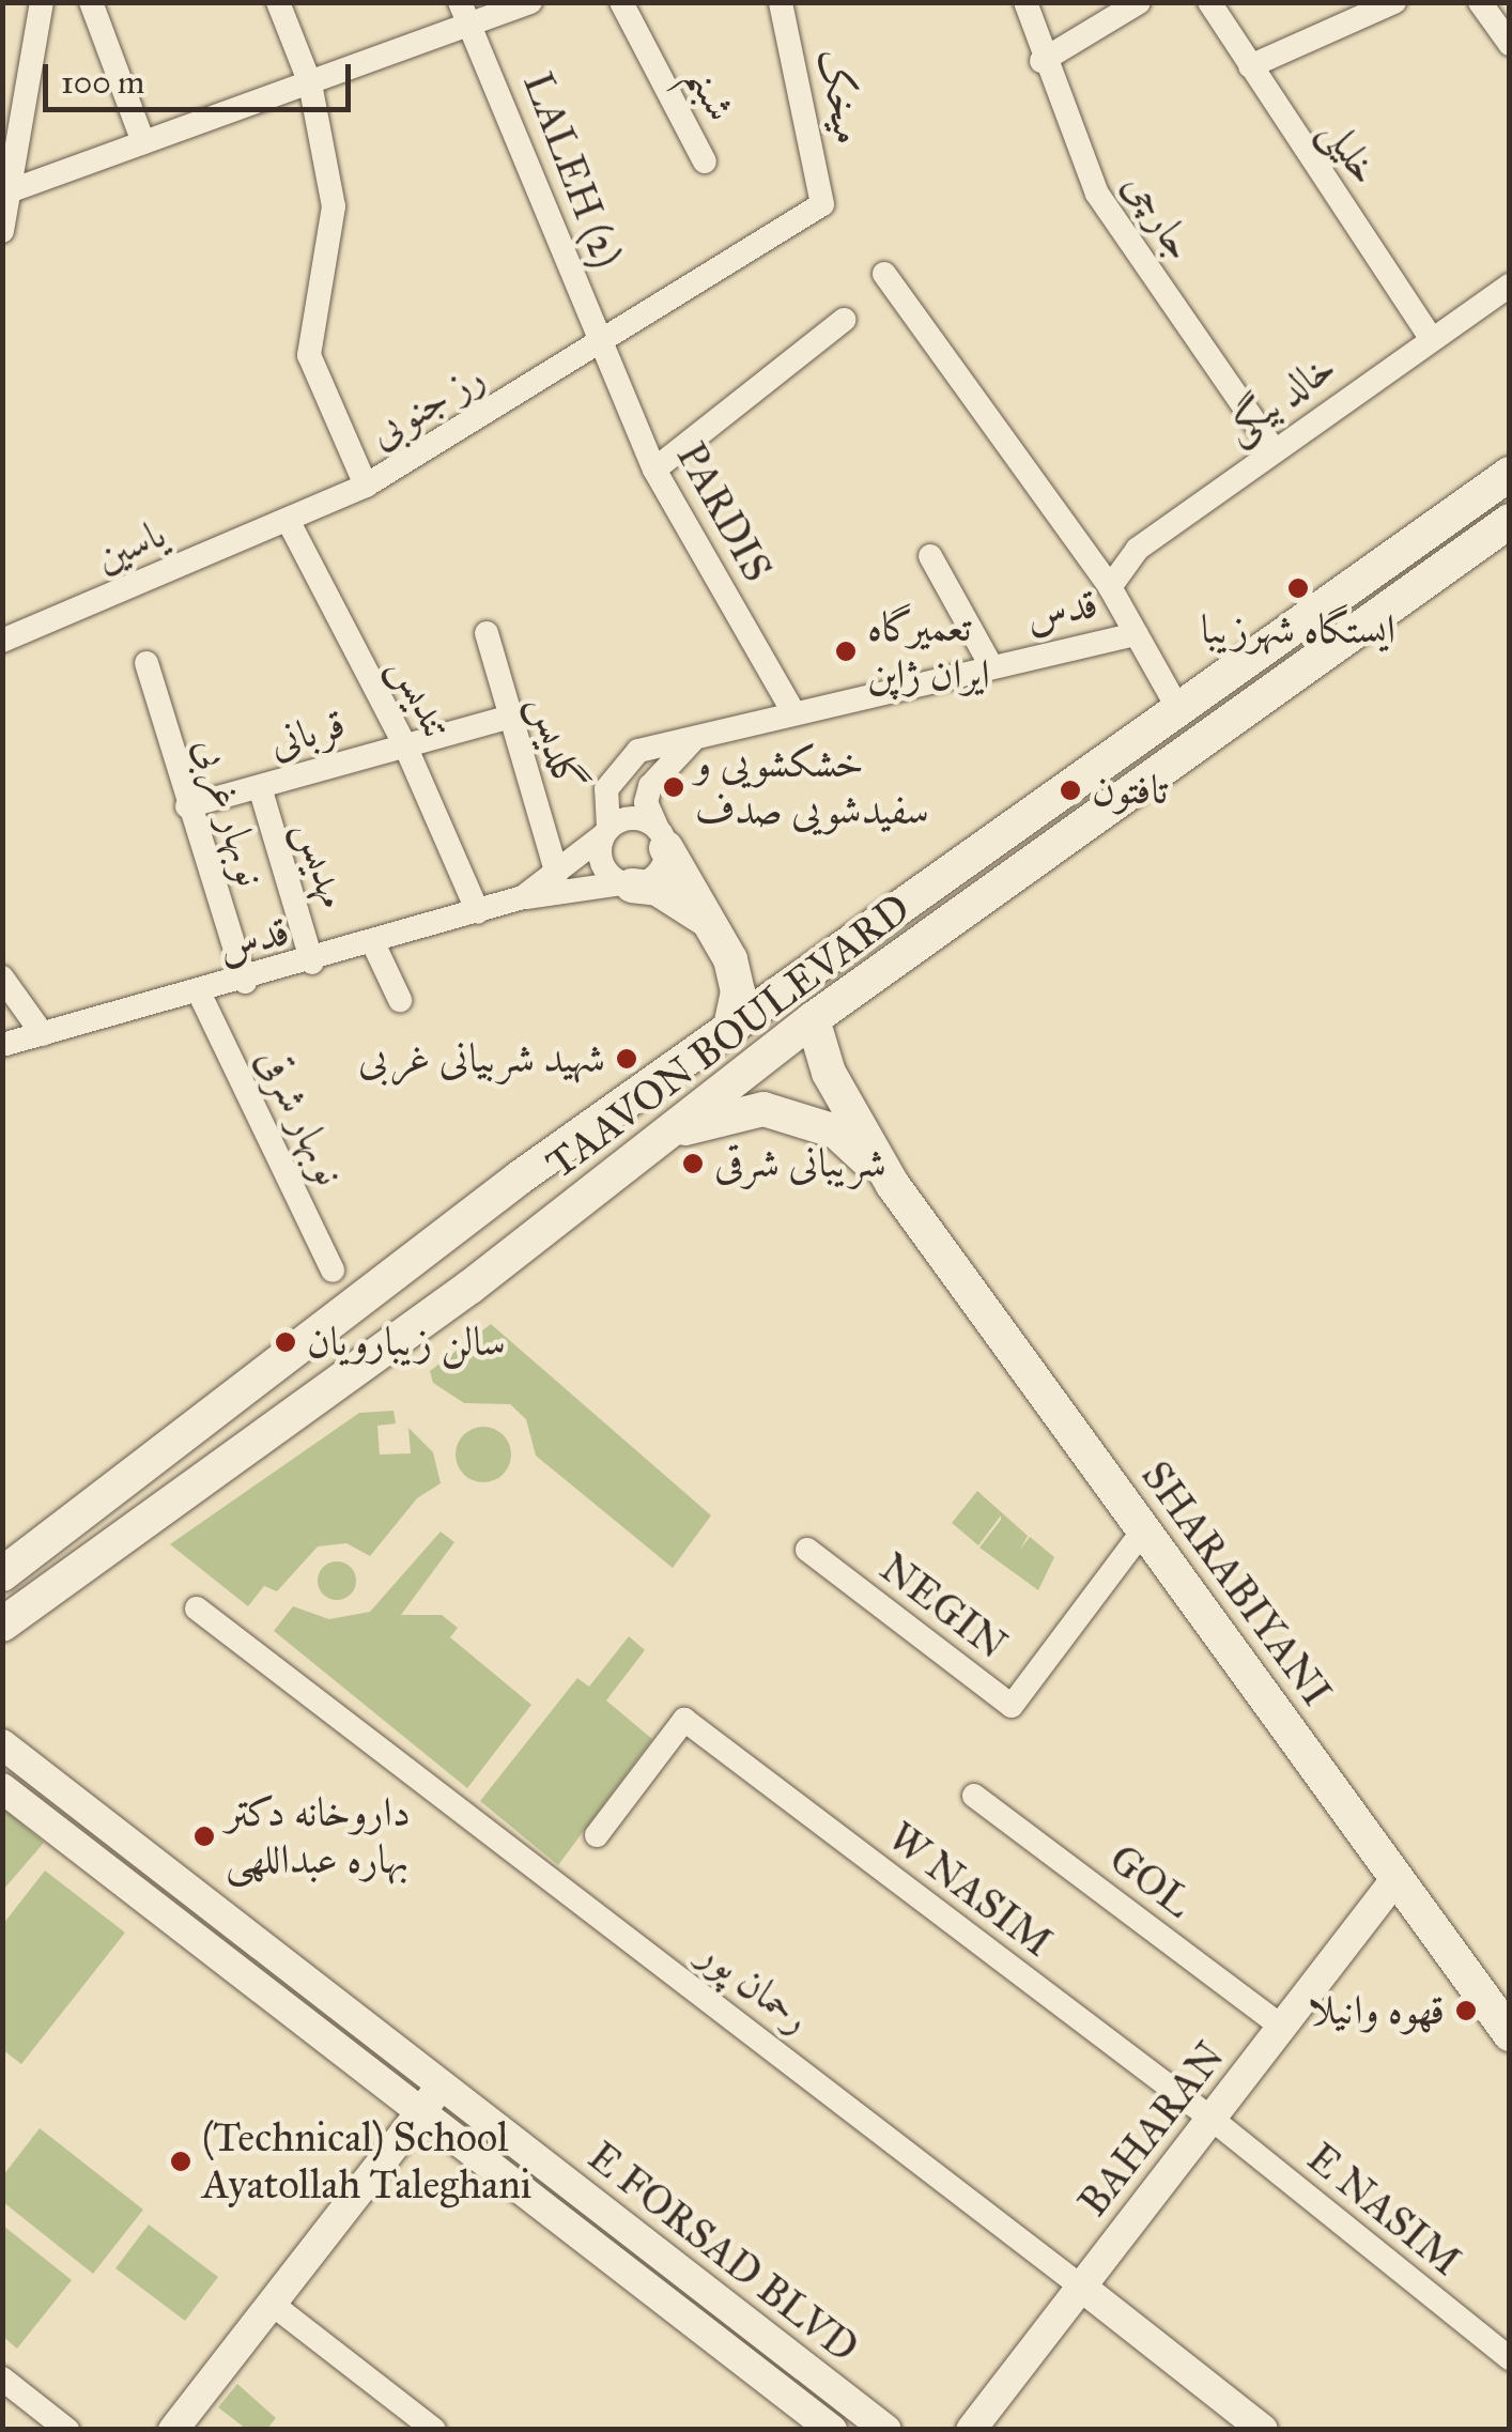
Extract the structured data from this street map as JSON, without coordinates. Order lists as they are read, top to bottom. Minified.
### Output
{"streets":{"main road":["TAAVON BOULEVARD","SHARABIYANI"],"street":["شبنم","میخک","خلیلی","LALEH (2)","جارچی","خالد بیگی","رز جنوبی","PARDIS","یاسین","قدس","تندیس","قربانی","گلدیس","نوبهار غربی","مهدیس","نوبهار شرقی","NEGIN","GOL","W NASIM","رحمان پور","BAHARAN","E NASIM","E FORSAD BLVD"]},"crossings":[["میخک","رز جنوبی"],["خلیلی","خالد بیگی"],["LALEH (2)","رز جنوبی"],["LALEH (2)","PARDIS"],["جارچی","خالد بیگی"],["خالد بیگی","قدس"],["رز جنوبی","PARDIS"],["رز جنوبی","یاسین"],["رز جنوبی","تندیس"],["PARDIS","قدس"],["یاسین","تندیس"],["قدس","تندیس"],["قدس","گلدیس"],["قدس","نوبهار غربی"],["قدس","مهدیس"],["قدس","TAAVON BOULEVARD"],["قدس","نوبهار شرقی"],["تندیس","قربانی"],["قربانی","گلدیس"],["قربانی","نوبهار غربی"],["قربانی","مهدیس"],["TAAVON BOULEVARD","SHARABIYANI"],["SHARABIYANI","NEGIN"],["SHARABIYANI","BAHARAN"],["GOL","BAHARAN"],["W NASIM","BAHARAN"],["W NASIM","E NASIM"],["رحمان پور","BAHARAN"],["BAHARAN","E NASIM"]],"places":["ایستگاه شهرزیبا","تعمیرگاه ایران ژاپن","خشکشویی و سفیدشویی صدف","تافتون","شهید شربیانی غربی","شریبانی شرقی","سالن زیبارویان","داروخانه دکتر بهاره عبداللهی","قهوه وانیلا","(Technical) School Ayatollah Taleghani"],"scale_bar":"100 m"}
